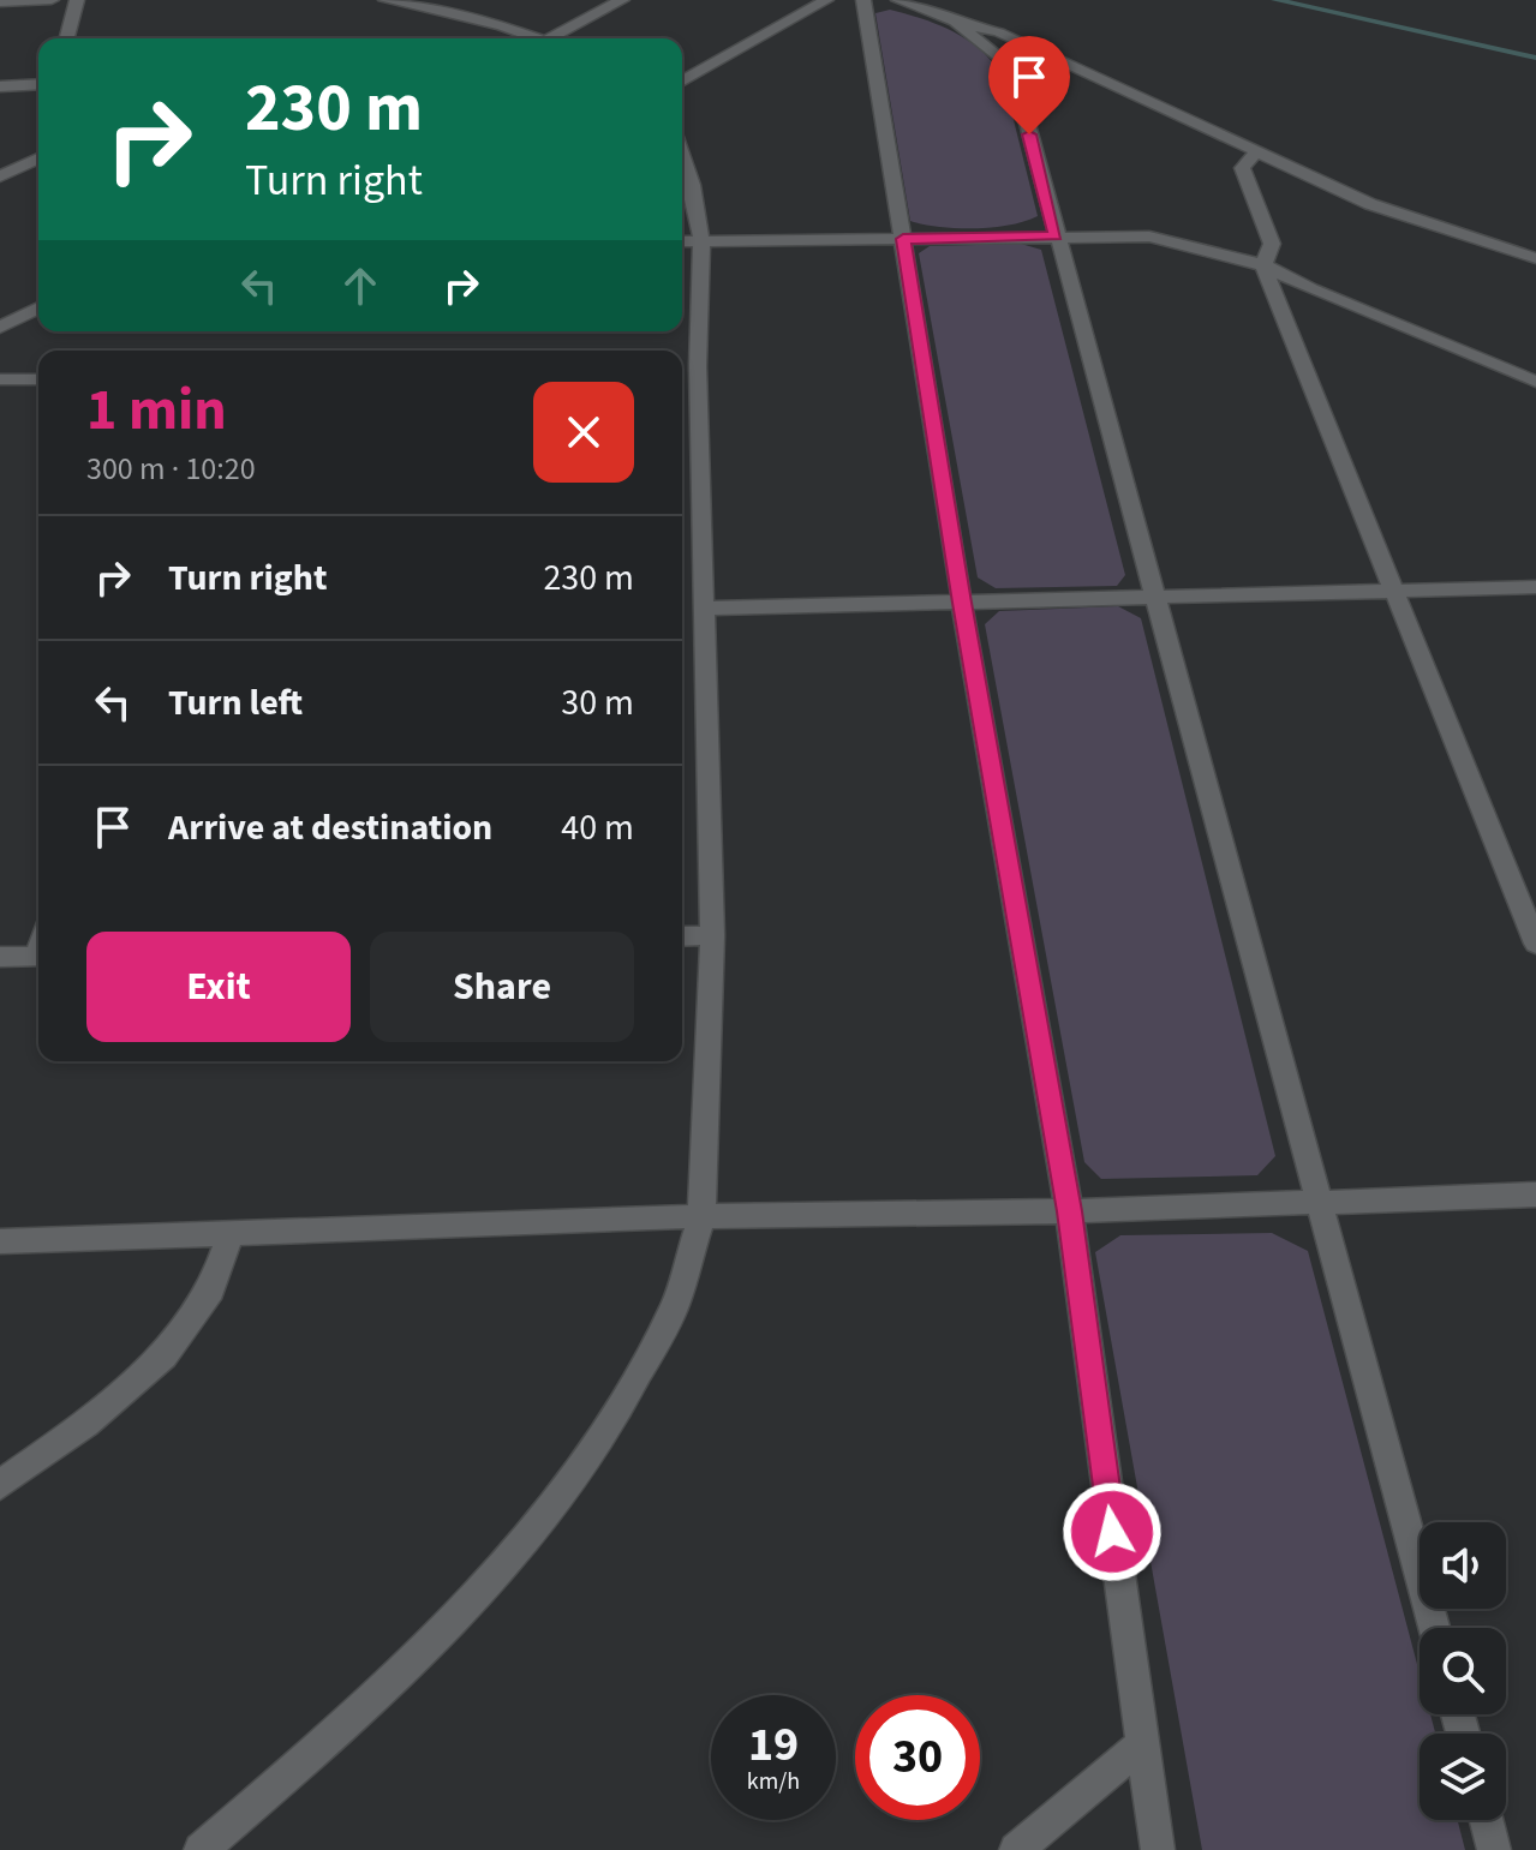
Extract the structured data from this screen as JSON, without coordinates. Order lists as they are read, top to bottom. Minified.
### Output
{"page":{"turn":["230 m","Turn right"],"heading":["1 min","300 m · 10:20"],"list":[{"name":"Turn right","value":"230 m"},{"name":"Turn left","value":"30 m"},{"name":"Arrive at destination","value":"40 m"}],"buttons":["Exit","Share"],"speed":"19 km/h","limit":"30"}}
